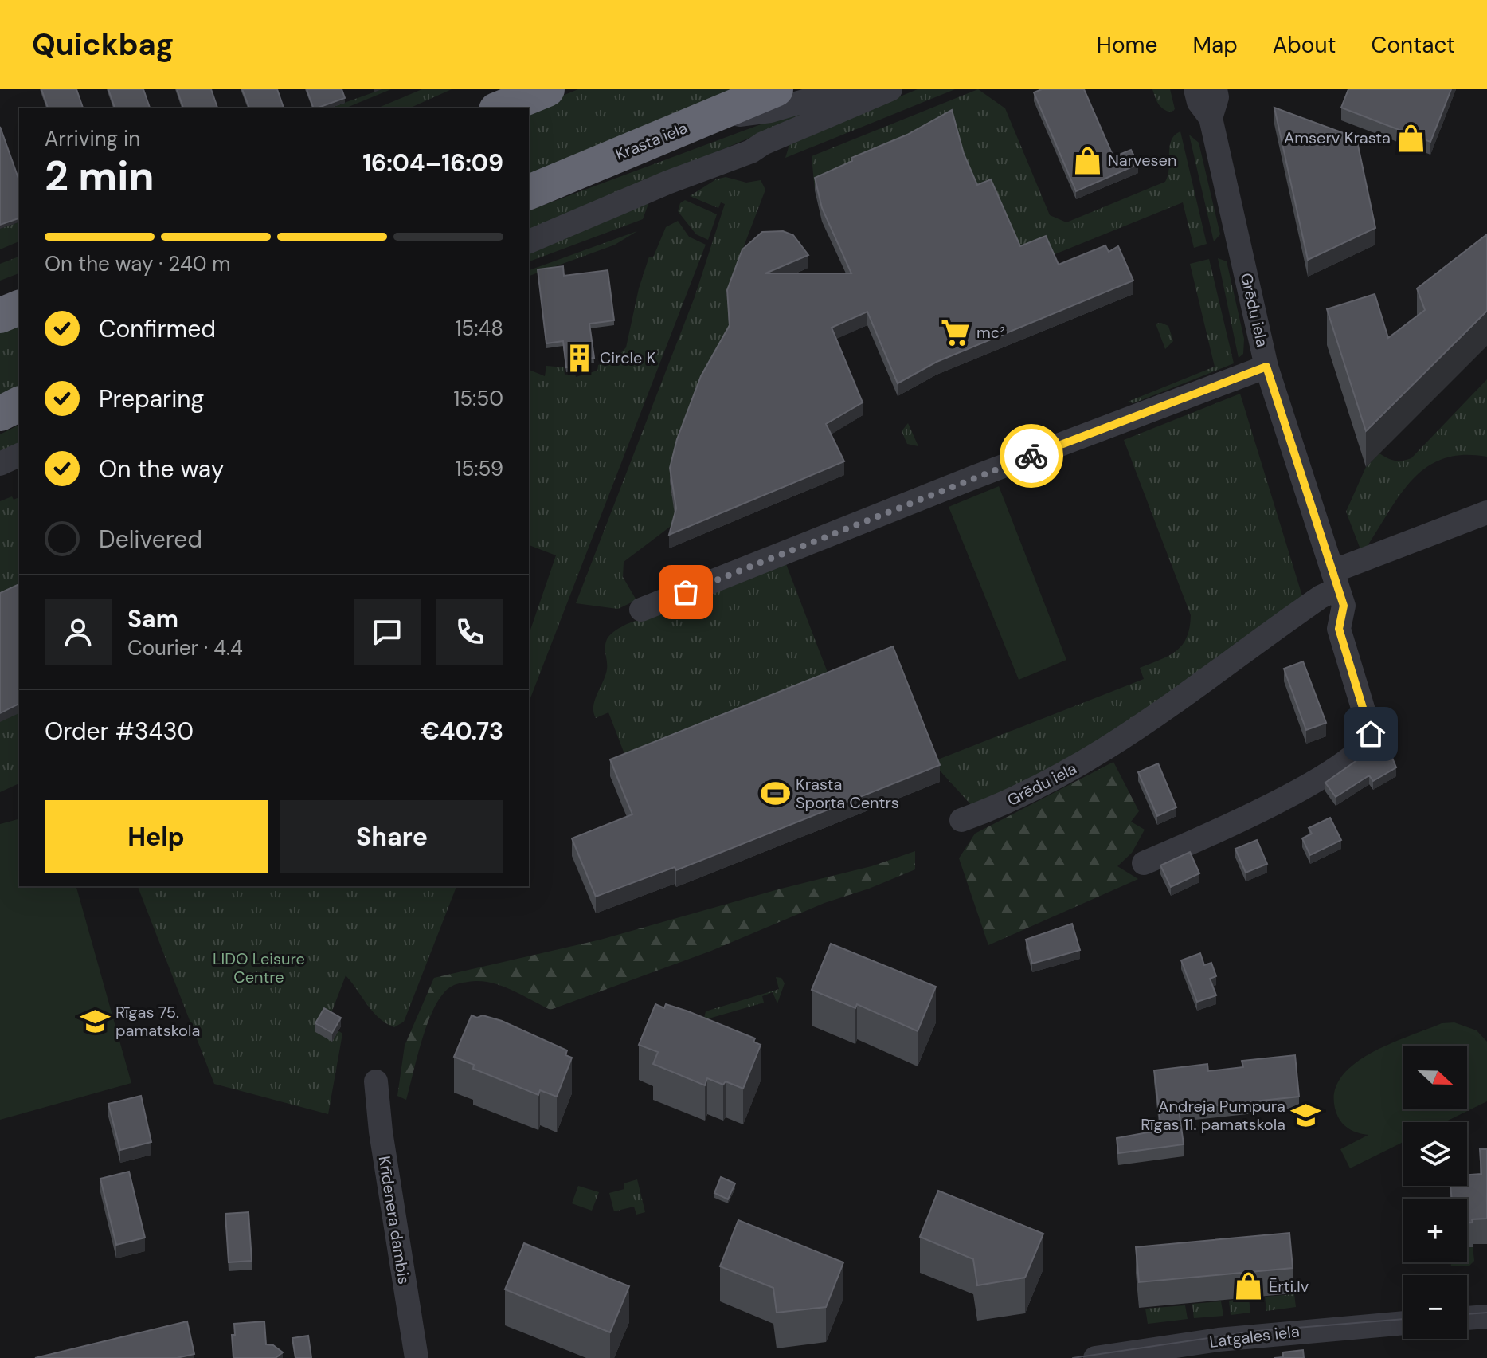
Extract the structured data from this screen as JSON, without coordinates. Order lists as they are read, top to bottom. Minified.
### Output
{"streets":{"highway":["Krasta iela"],"street":["Grēdu iela","Krīdenera dambis","Latgales iela"]},"parks":["LIDO Leisure Centre"],"places":{"shop":["Amserv Krasta","Narvesen","Ērti.lv"],"supermarket":["mc²"],"building":["Circle K"],"sports":["Krasta Sporta Centrs"],"school or university":["Rīgas 75. pamatskola","Andreja Pumpura Rīgas 11. pamatskola"]},"north":"right","page":{"header":"Quickbag","nav":["Home","Map","About","Contact"],"heading":["2 min","Arriving in","16:04–16:09"],"panel":["Sam","Courier · 4.4","Order #3430","€40.73"],"bar":"On the way · 240 m","list":[["Confirmed","15:48"],["Preparing","15:50"],["On the way","15:59"],"Delivered"],"buttons":["Help","Share"],"map_buttons":["+","−"]}}
